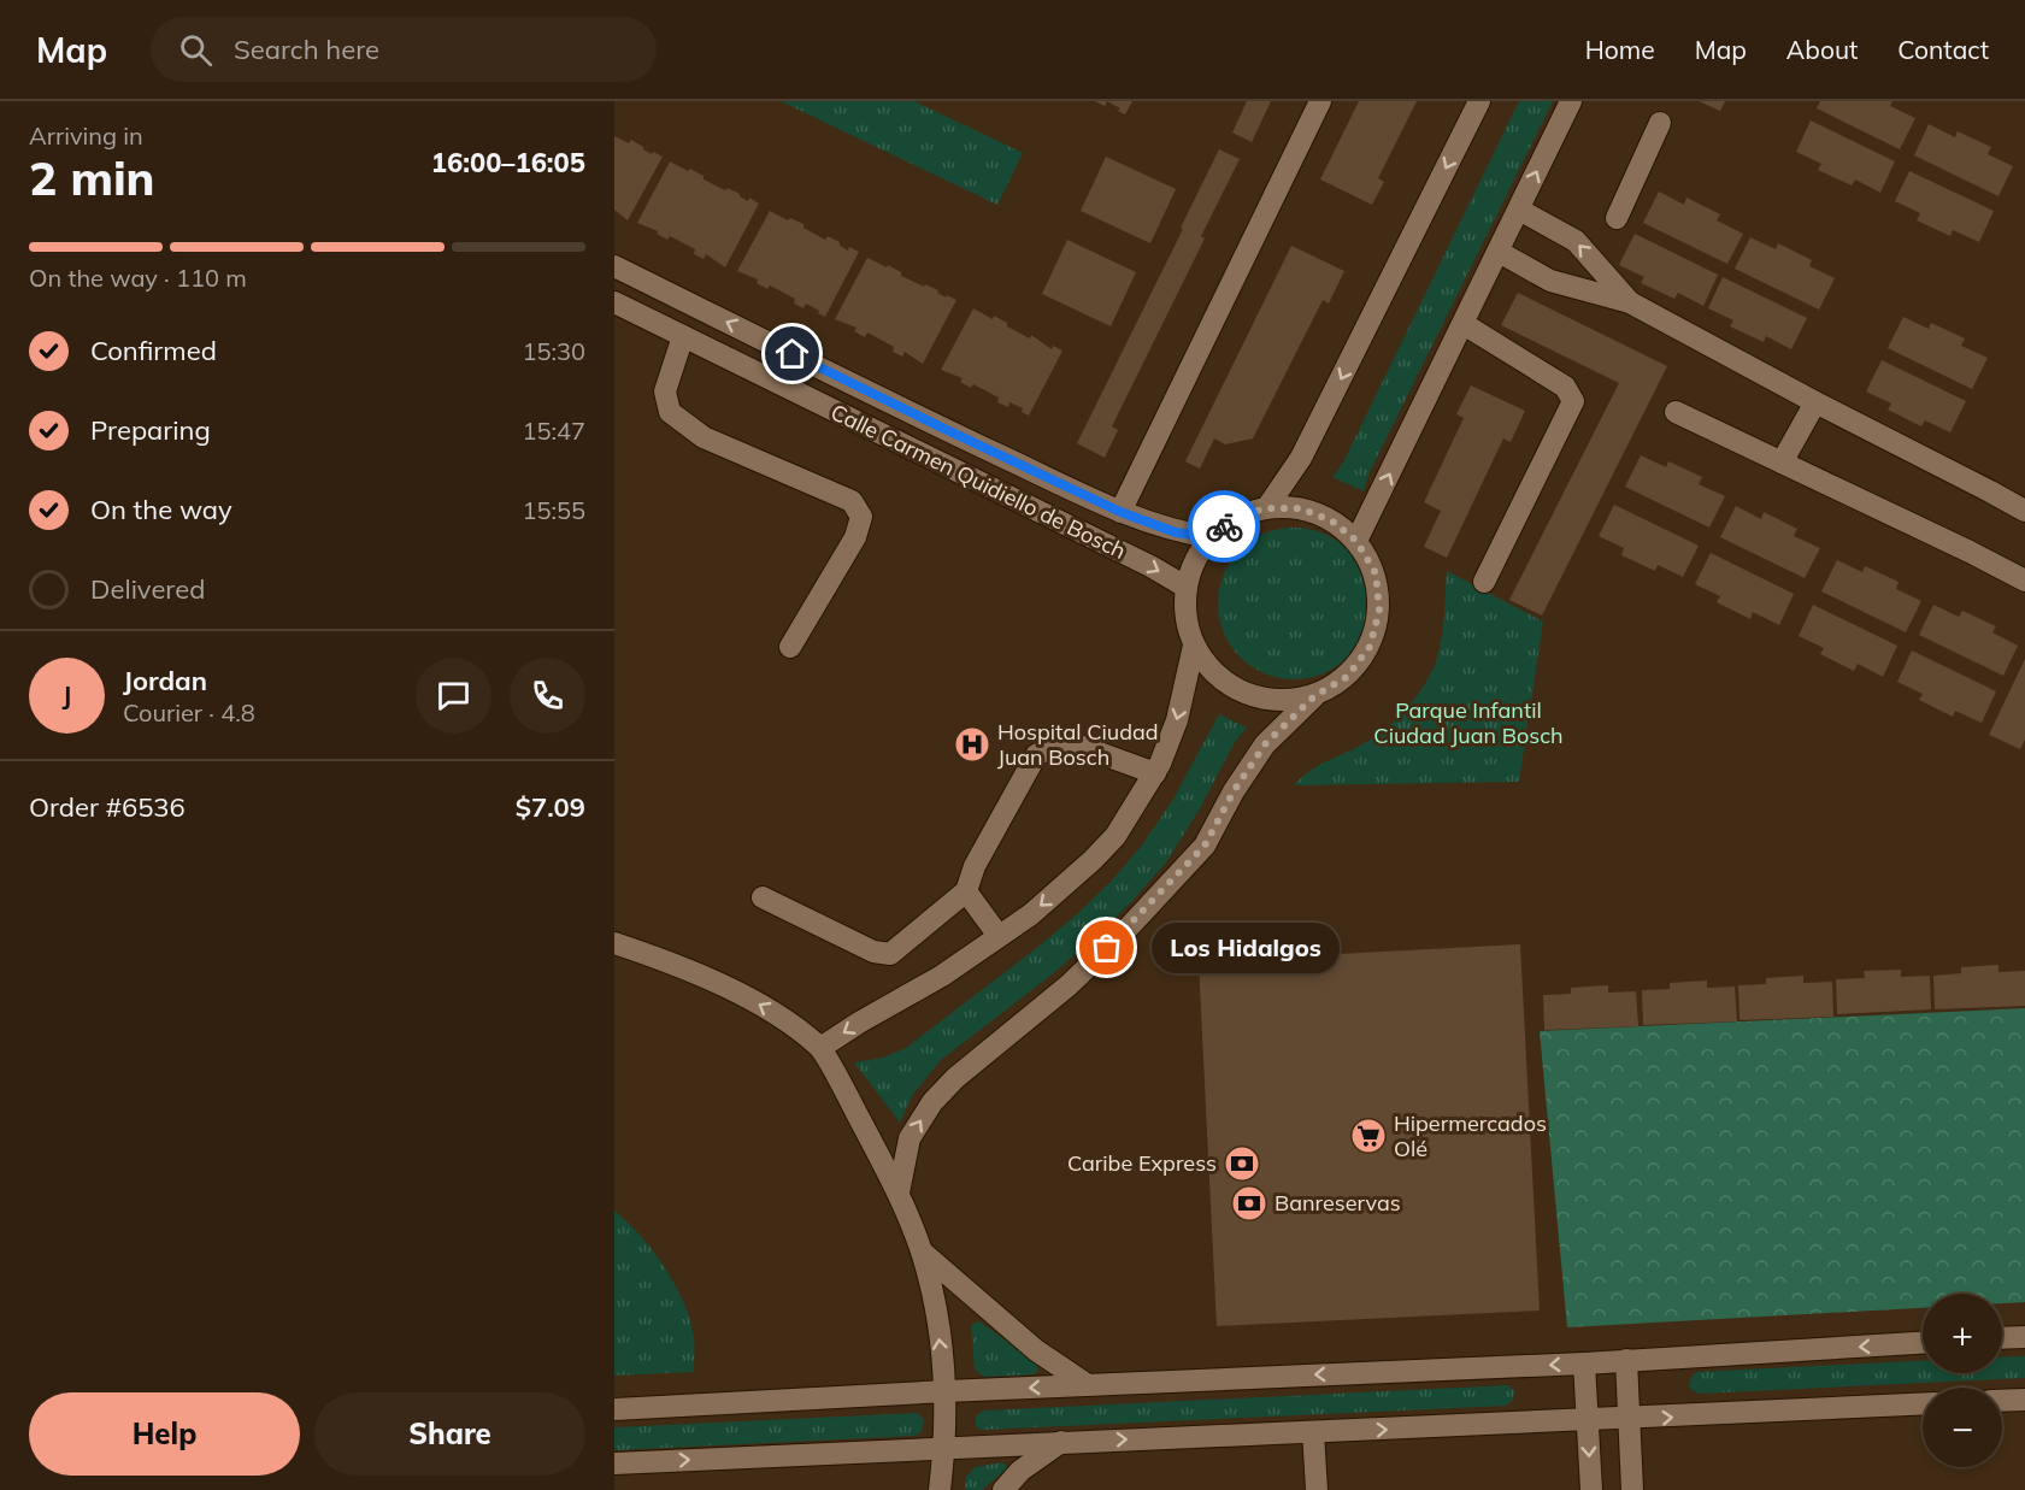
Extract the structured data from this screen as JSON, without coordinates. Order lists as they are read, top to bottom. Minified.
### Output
{"streets":{"street":["Calle Carmen Quidiello de Bosch"]},"parks":["Parque Infantil Ciudad Juan Bosch"],"places":{"hospital":["Hospital Ciudad Juan Bosch"],"other":["Los Hidalgos"],"supermarket":["Hipermercados Olé"],"bank":["Caribe Express","Banreservas"]},"page":{"header":"Map","search":"Search here","nav":["Home","Map","About","Contact"],"heading":["2 min","Arriving in","16:00–16:05"],"panel":["Jordan","Courier · 4.8","Order #6536","$7.09"],"bar":"On the way · 110 m","list":[["Confirmed","15:30"],["Preparing","15:47"],["On the way","15:55"],"Delivered"],"round":"J","bubble":"Los Hidalgos","map_buttons":["+","−"],"buttons":["Help","Share"]}}
